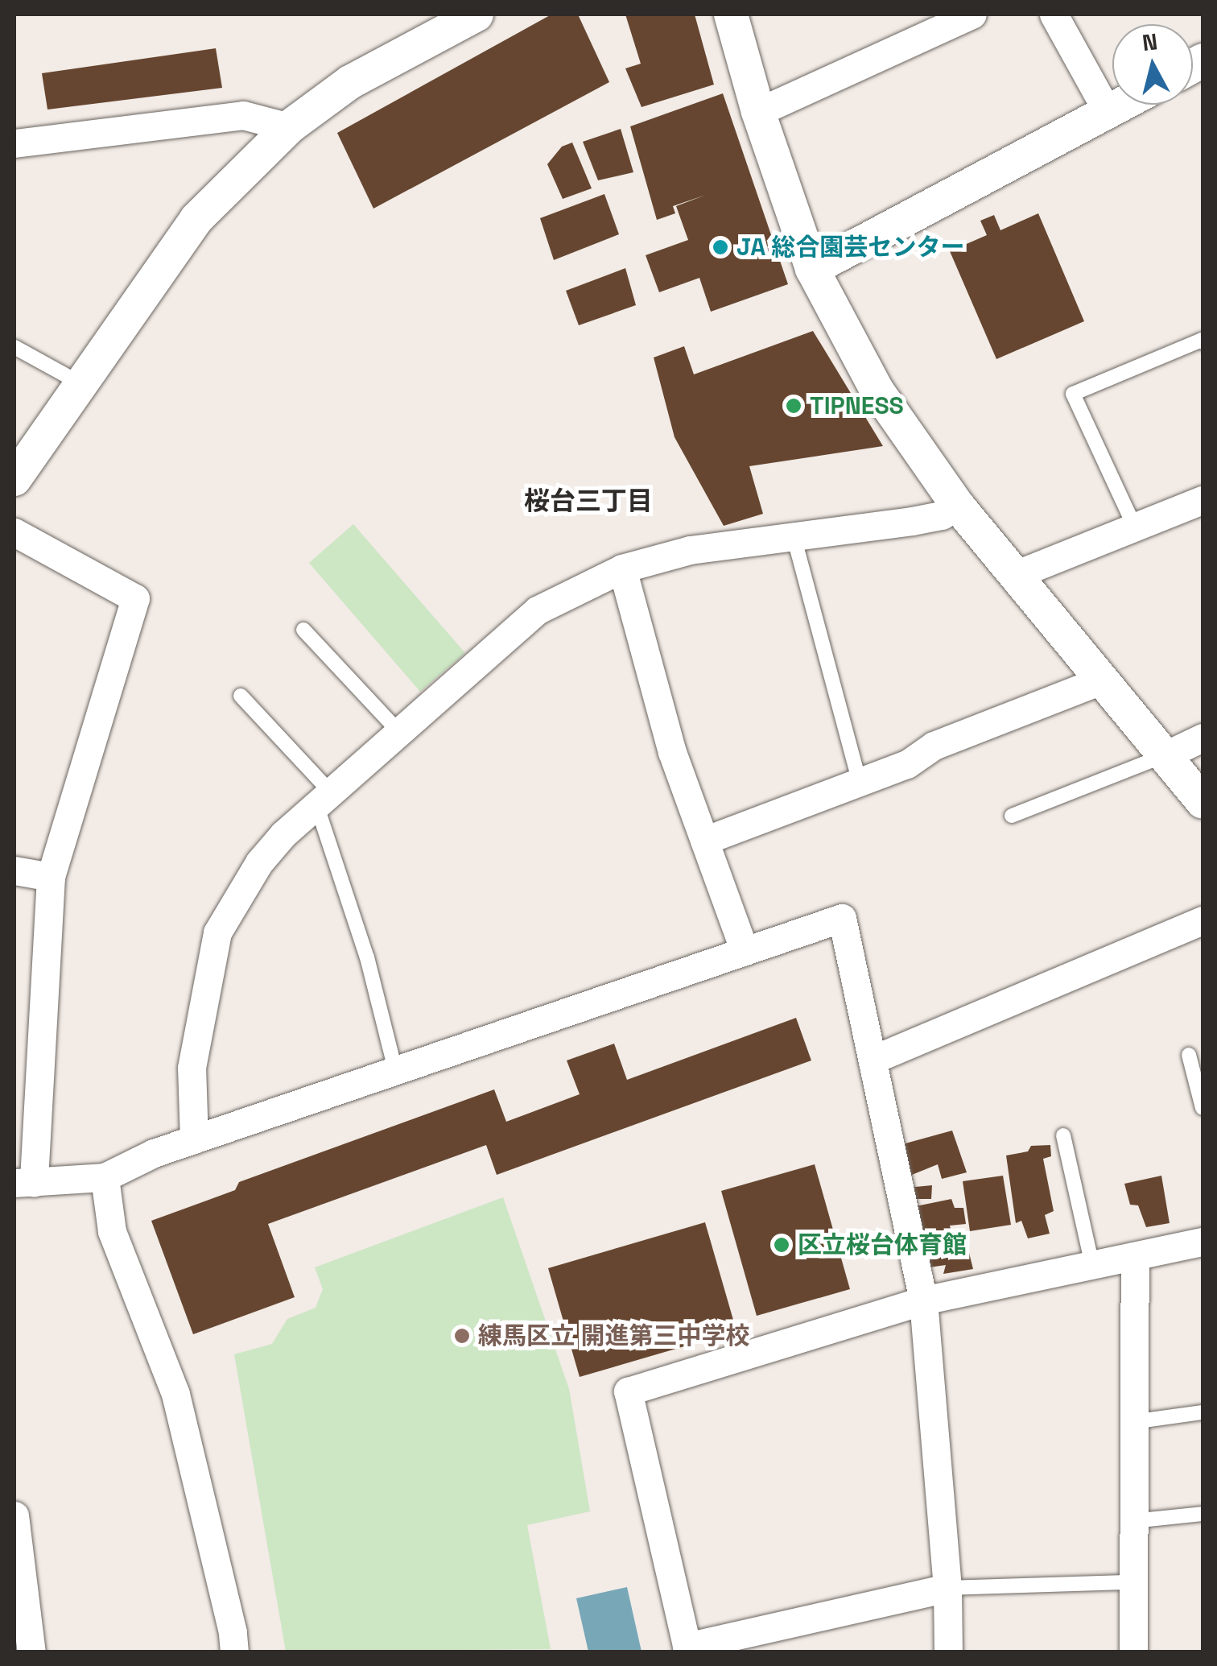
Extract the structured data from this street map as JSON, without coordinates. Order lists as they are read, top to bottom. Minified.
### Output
{"districts":["桜台三丁目"],"places":["JA 総合園芸センター","TIPNESS","区立桜台体育館","練馬区立 開進第三中学校"],"north":"top"}
